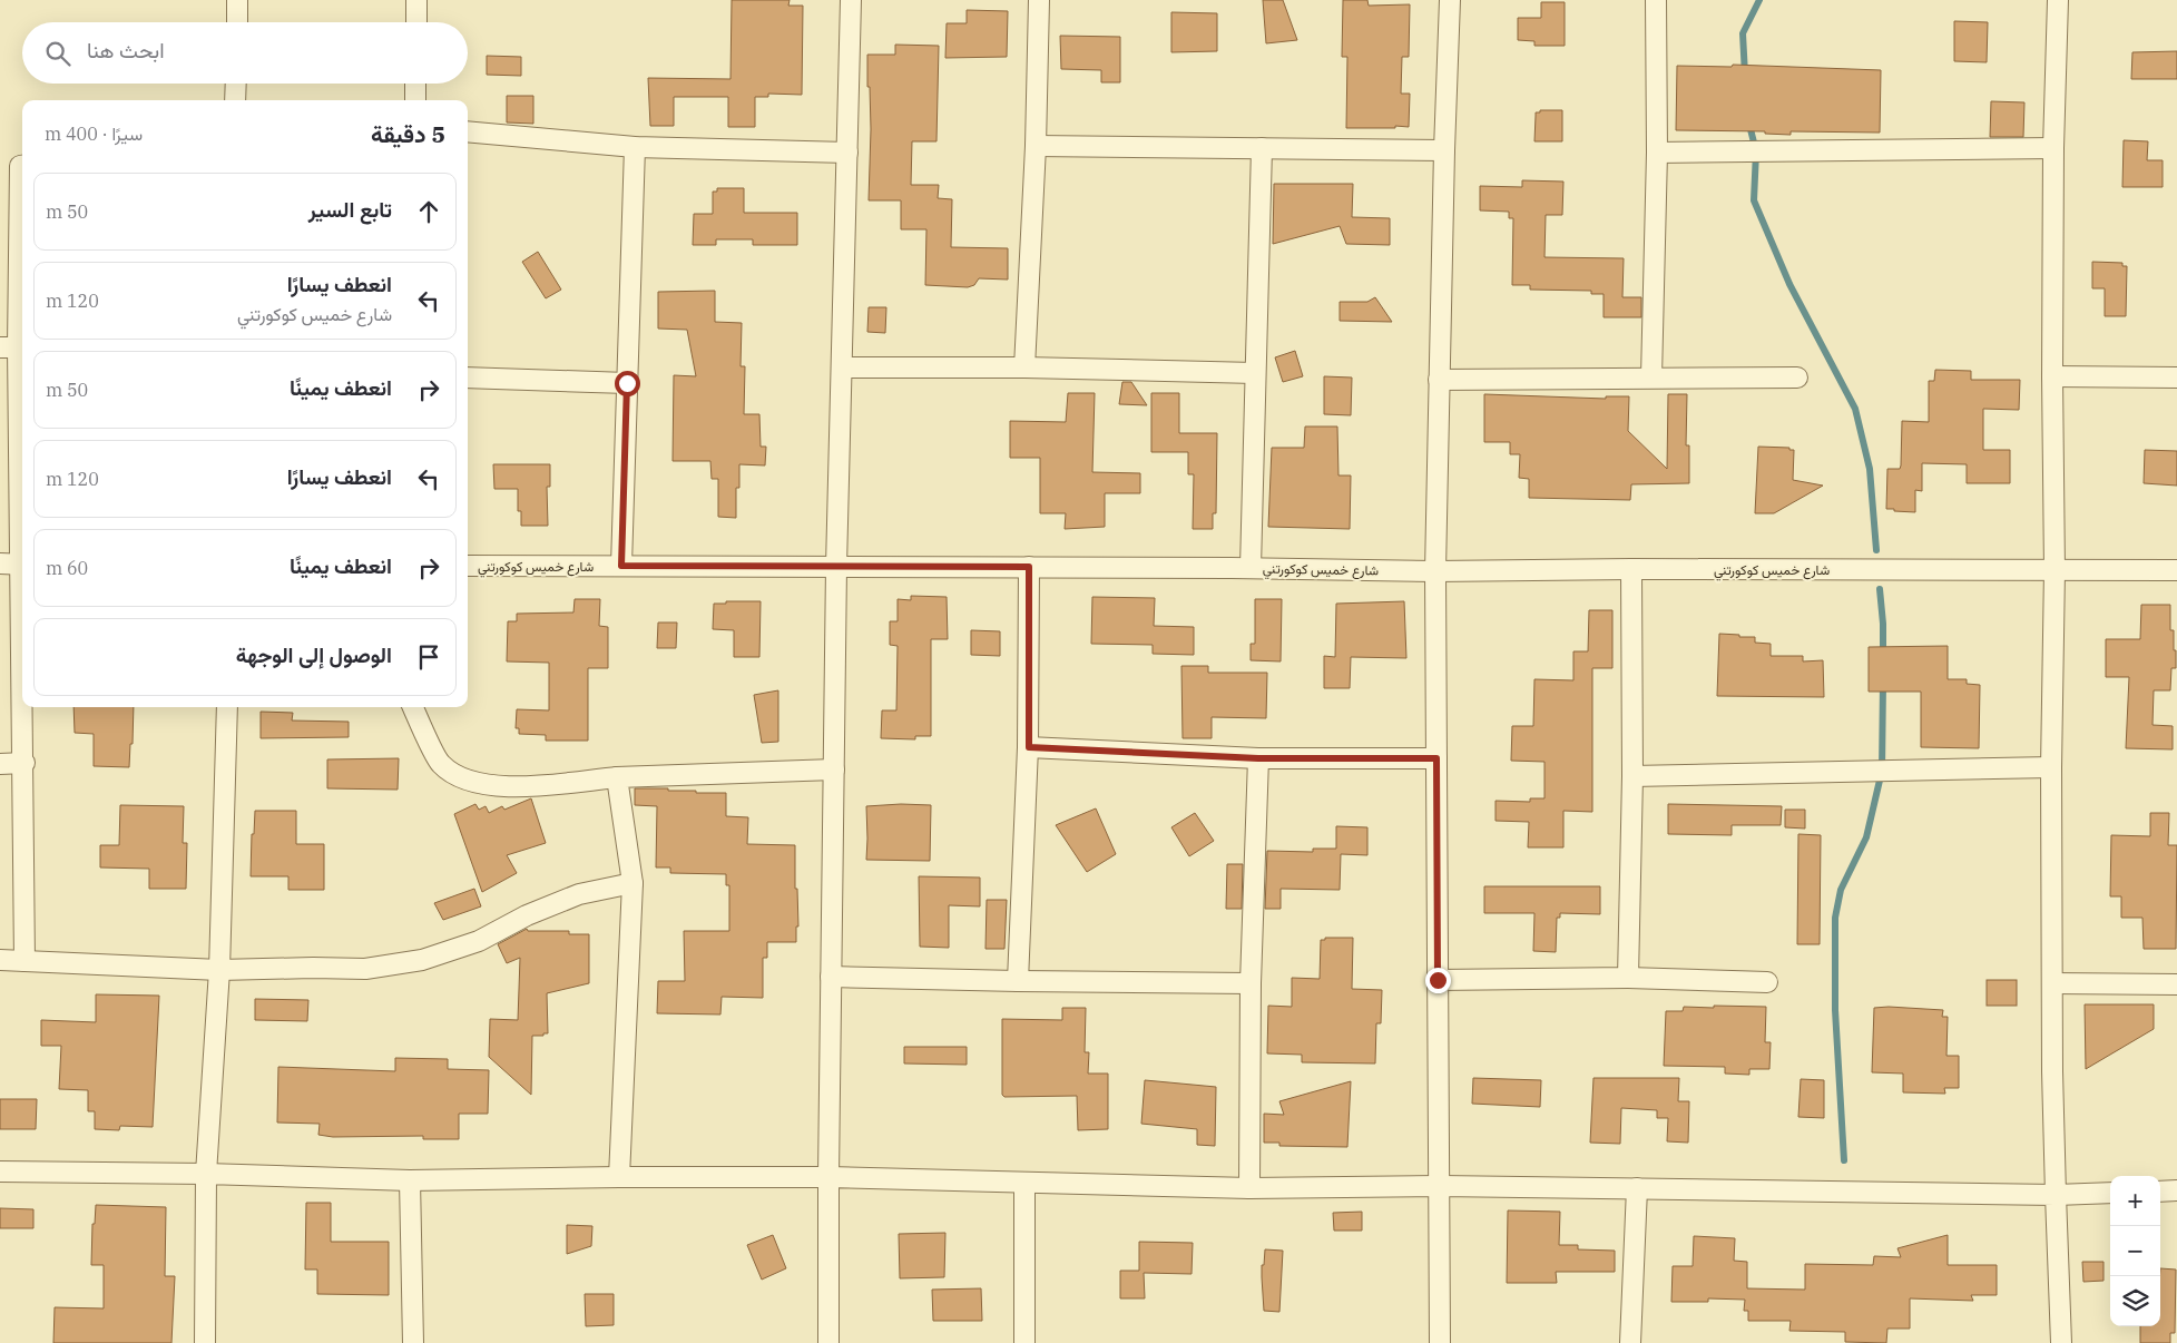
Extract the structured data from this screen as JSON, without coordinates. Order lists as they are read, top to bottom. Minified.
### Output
{"streets":{"street":["شارع خميس كوكورتني"]},"page":{"search":"ابحث هنا","heading":["5 دقيقة","سيرًا · 400 m"],"list":[["تابع السير","50 m"],["انعطف يسارًا","شارع خميس كوكورتني","120 m"],["انعطف يمينًا","50 m"],["انعطف يسارًا","120 m"],["انعطف يمينًا","60 m"],"الوصول إلى الوجهة"],"map_buttons":["+","−"]}}
